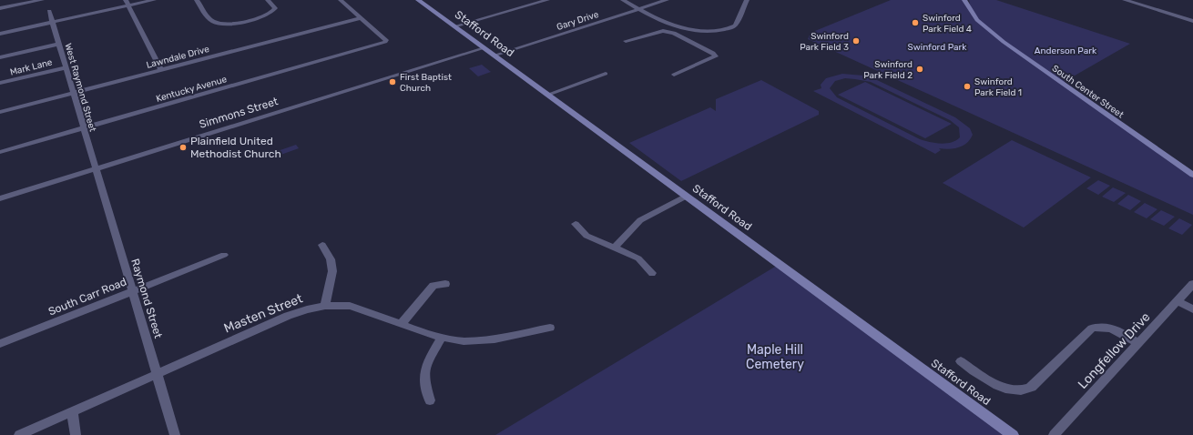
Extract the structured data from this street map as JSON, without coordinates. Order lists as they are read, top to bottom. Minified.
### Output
{"streets":{"street":["Gary Drive","Stafford Road","Lawndale Drive","Mark Lane","West Raymond Street","Kentucky Avenue","South Center Street","Simmons Street","South Carr Road","Raymond Street","Masten Street","Longfellow Drive"]},"crossings":[["Gary Drive","Stafford Road"],["Stafford Road","Simmons Street"],["Lawndale Drive","West Raymond Street"],["Lawndale Drive","Kentucky Avenue"],["Mark Lane","West Raymond Street"],["West Raymond Street","Kentucky Avenue"],["West Raymond Street","Simmons Street"],["West Raymond Street","Raymond Street"],["Simmons Street","Raymond Street"],["South Carr Road","Raymond Street"],["Raymond Street","Masten Street"]],"parks":["Swinford Park","Anderson Park","Maple Hill Cemetery"],"places":["Swinford Park Field 4","Swinford Park Field 3","Swinford Park Field 2","First Baptist Church","Swinford Park Field 1","Plainfield United Methodist Church"]}
